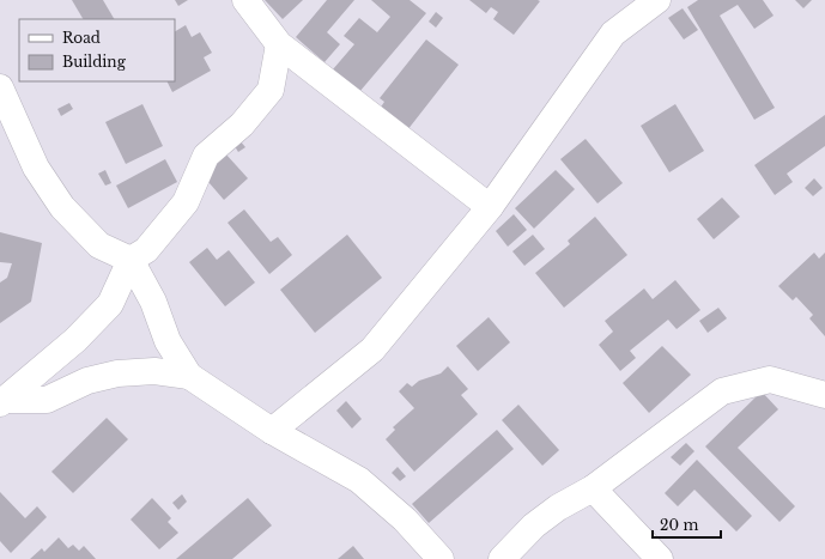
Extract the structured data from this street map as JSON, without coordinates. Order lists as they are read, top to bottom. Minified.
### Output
{"legend":["Road","Building"],"scale_bar":"20 m"}
